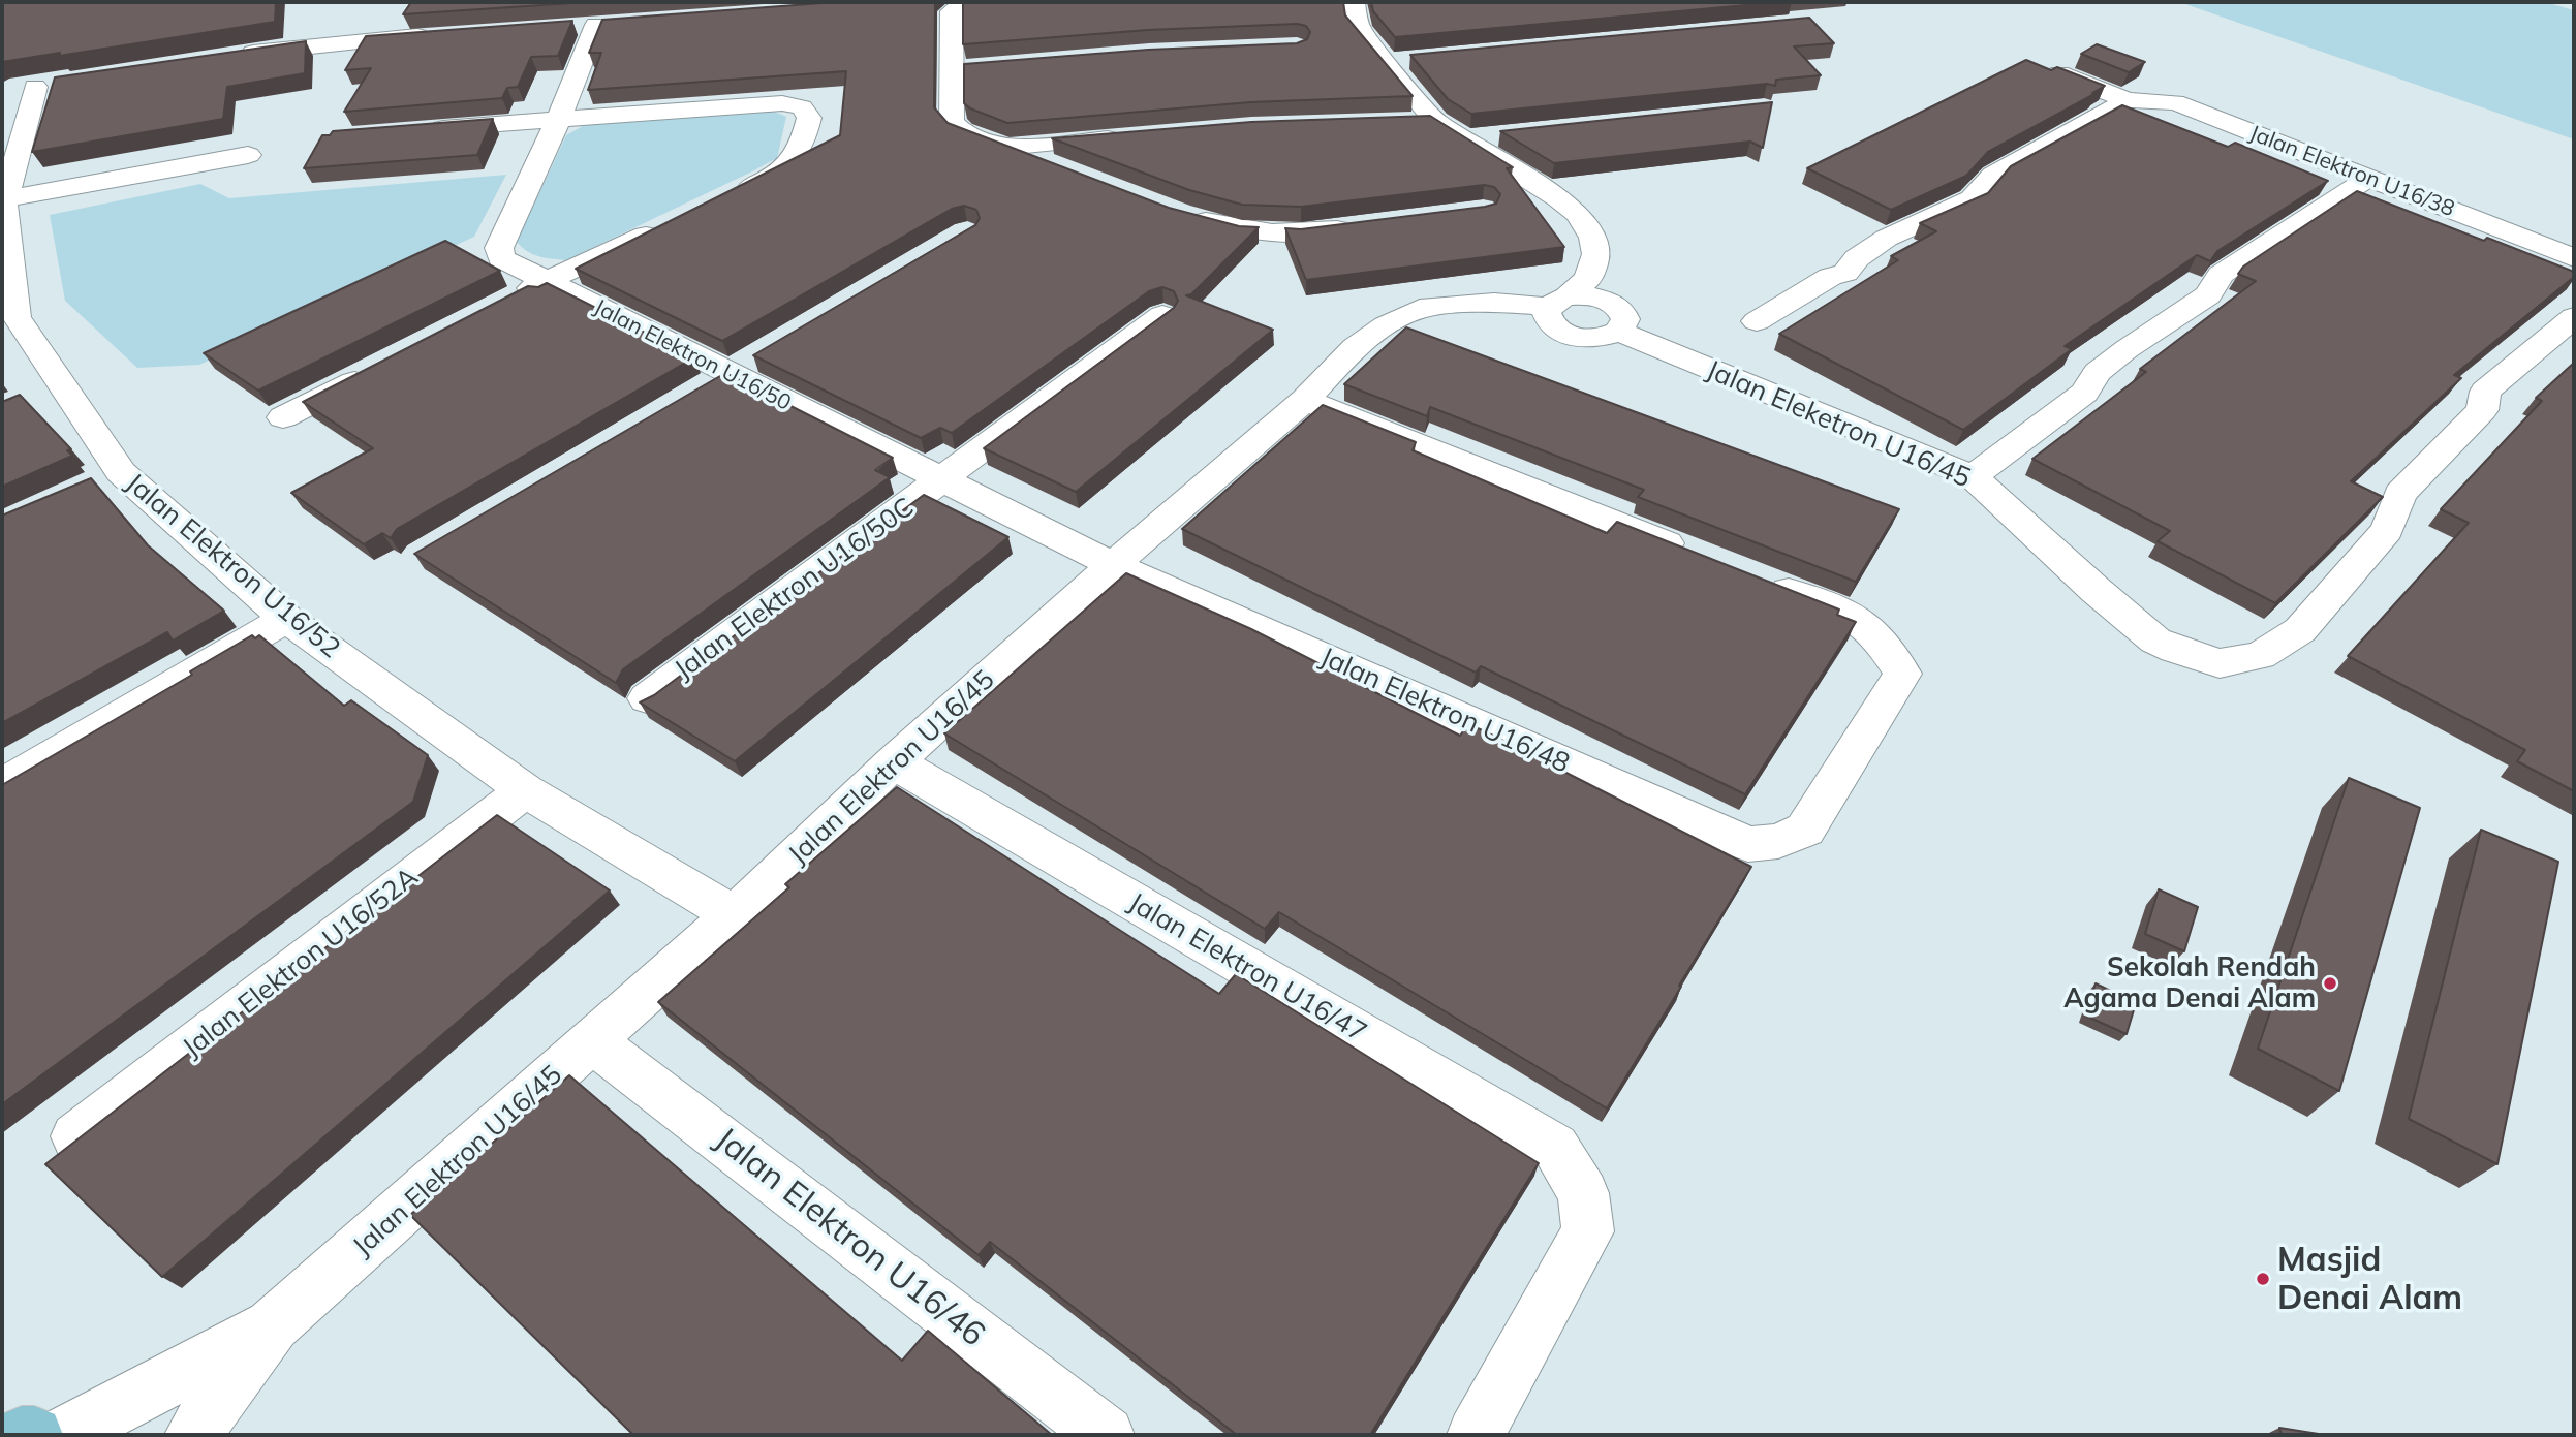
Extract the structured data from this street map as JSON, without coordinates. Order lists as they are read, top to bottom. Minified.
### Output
{"streets":{"street":["Jalan Elektron U16/38","Jalan Elektron U16/50","Jalan Eleketron U16/45","Jalan Elektron U16/52","Jalan Elektron U16/50C","Jalan Elektron U16/48","Jalan Elektron U16/45","Jalan Elektron U16/52A","Jalan Elektron U16/47","Jalan Elektron U16/46"]},"crossings":[["Jalan Elektron U16/50","Jalan Elektron U16/50C"],["Jalan Elektron U16/50","Jalan Elektron U16/48"],["Jalan Elektron U16/50","Jalan Elektron U16/45"],["Jalan Eleketron U16/45","Jalan Elektron U16/45"],["Jalan Elektron U16/52","Jalan Elektron U16/45"],["Jalan Elektron U16/52","Jalan Elektron U16/52A"],["Jalan Elektron U16/48","Jalan Elektron U16/45"],["Jalan Elektron U16/45","Jalan Elektron U16/47"],["Jalan Elektron U16/45","Jalan Elektron U16/46"]],"places":["Sekolah Rendah Agama Denai Alam","Masjid Denai Alam"]}
